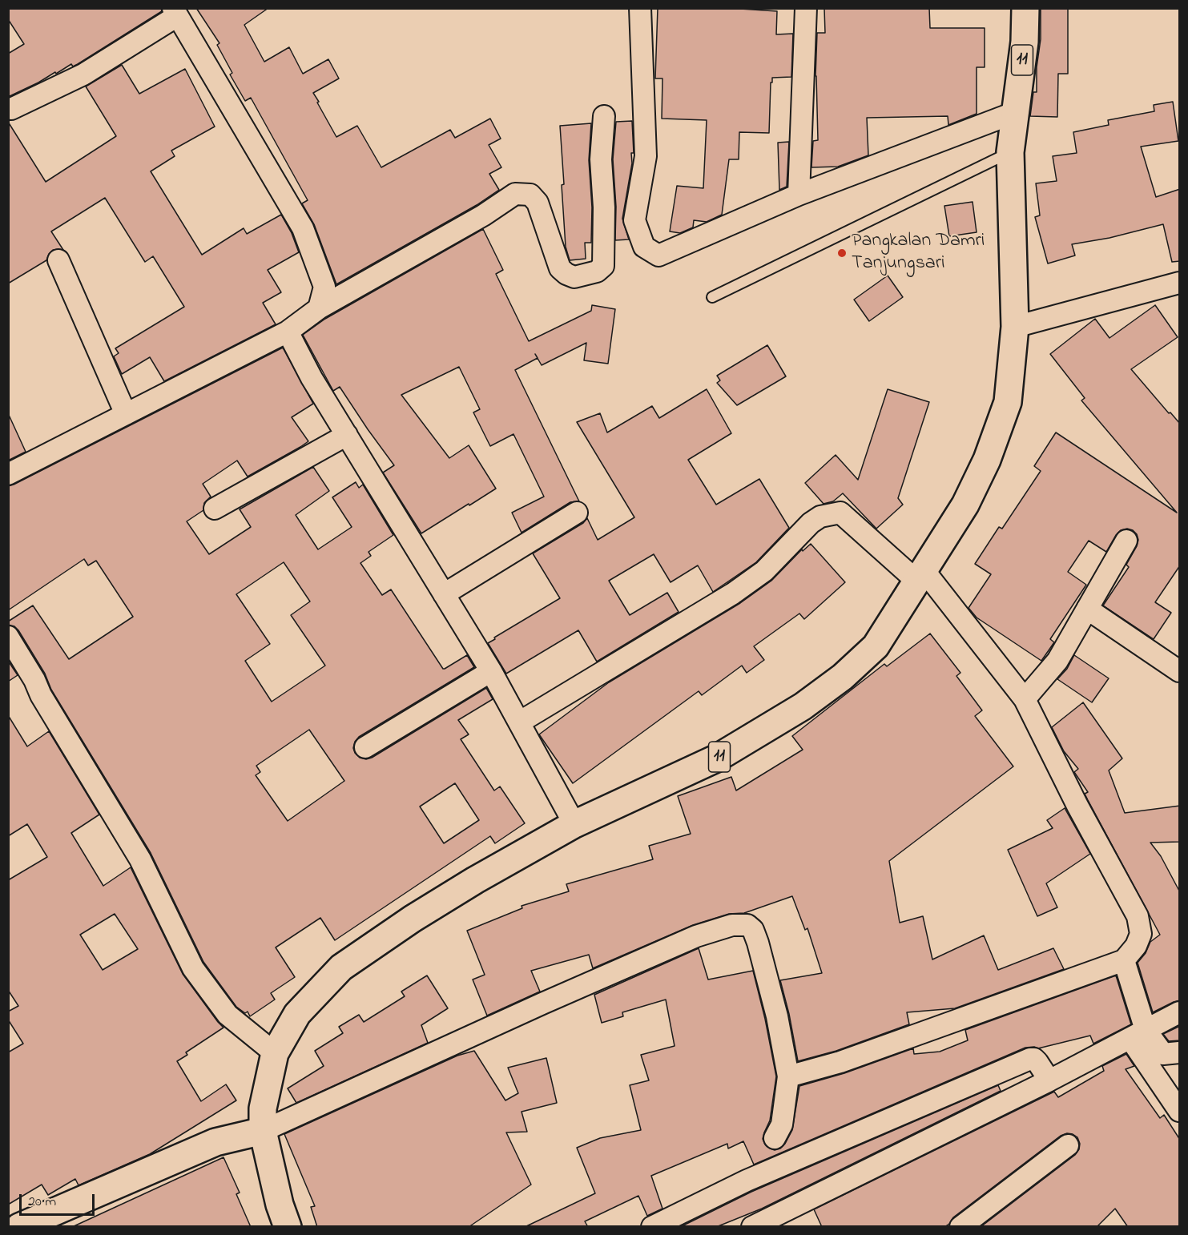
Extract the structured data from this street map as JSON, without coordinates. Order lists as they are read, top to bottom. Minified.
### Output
{"streets":{"main road":["11"]},"places":["Pangkalan Damri Tanjungsari"],"scale_bar":"20 m"}
